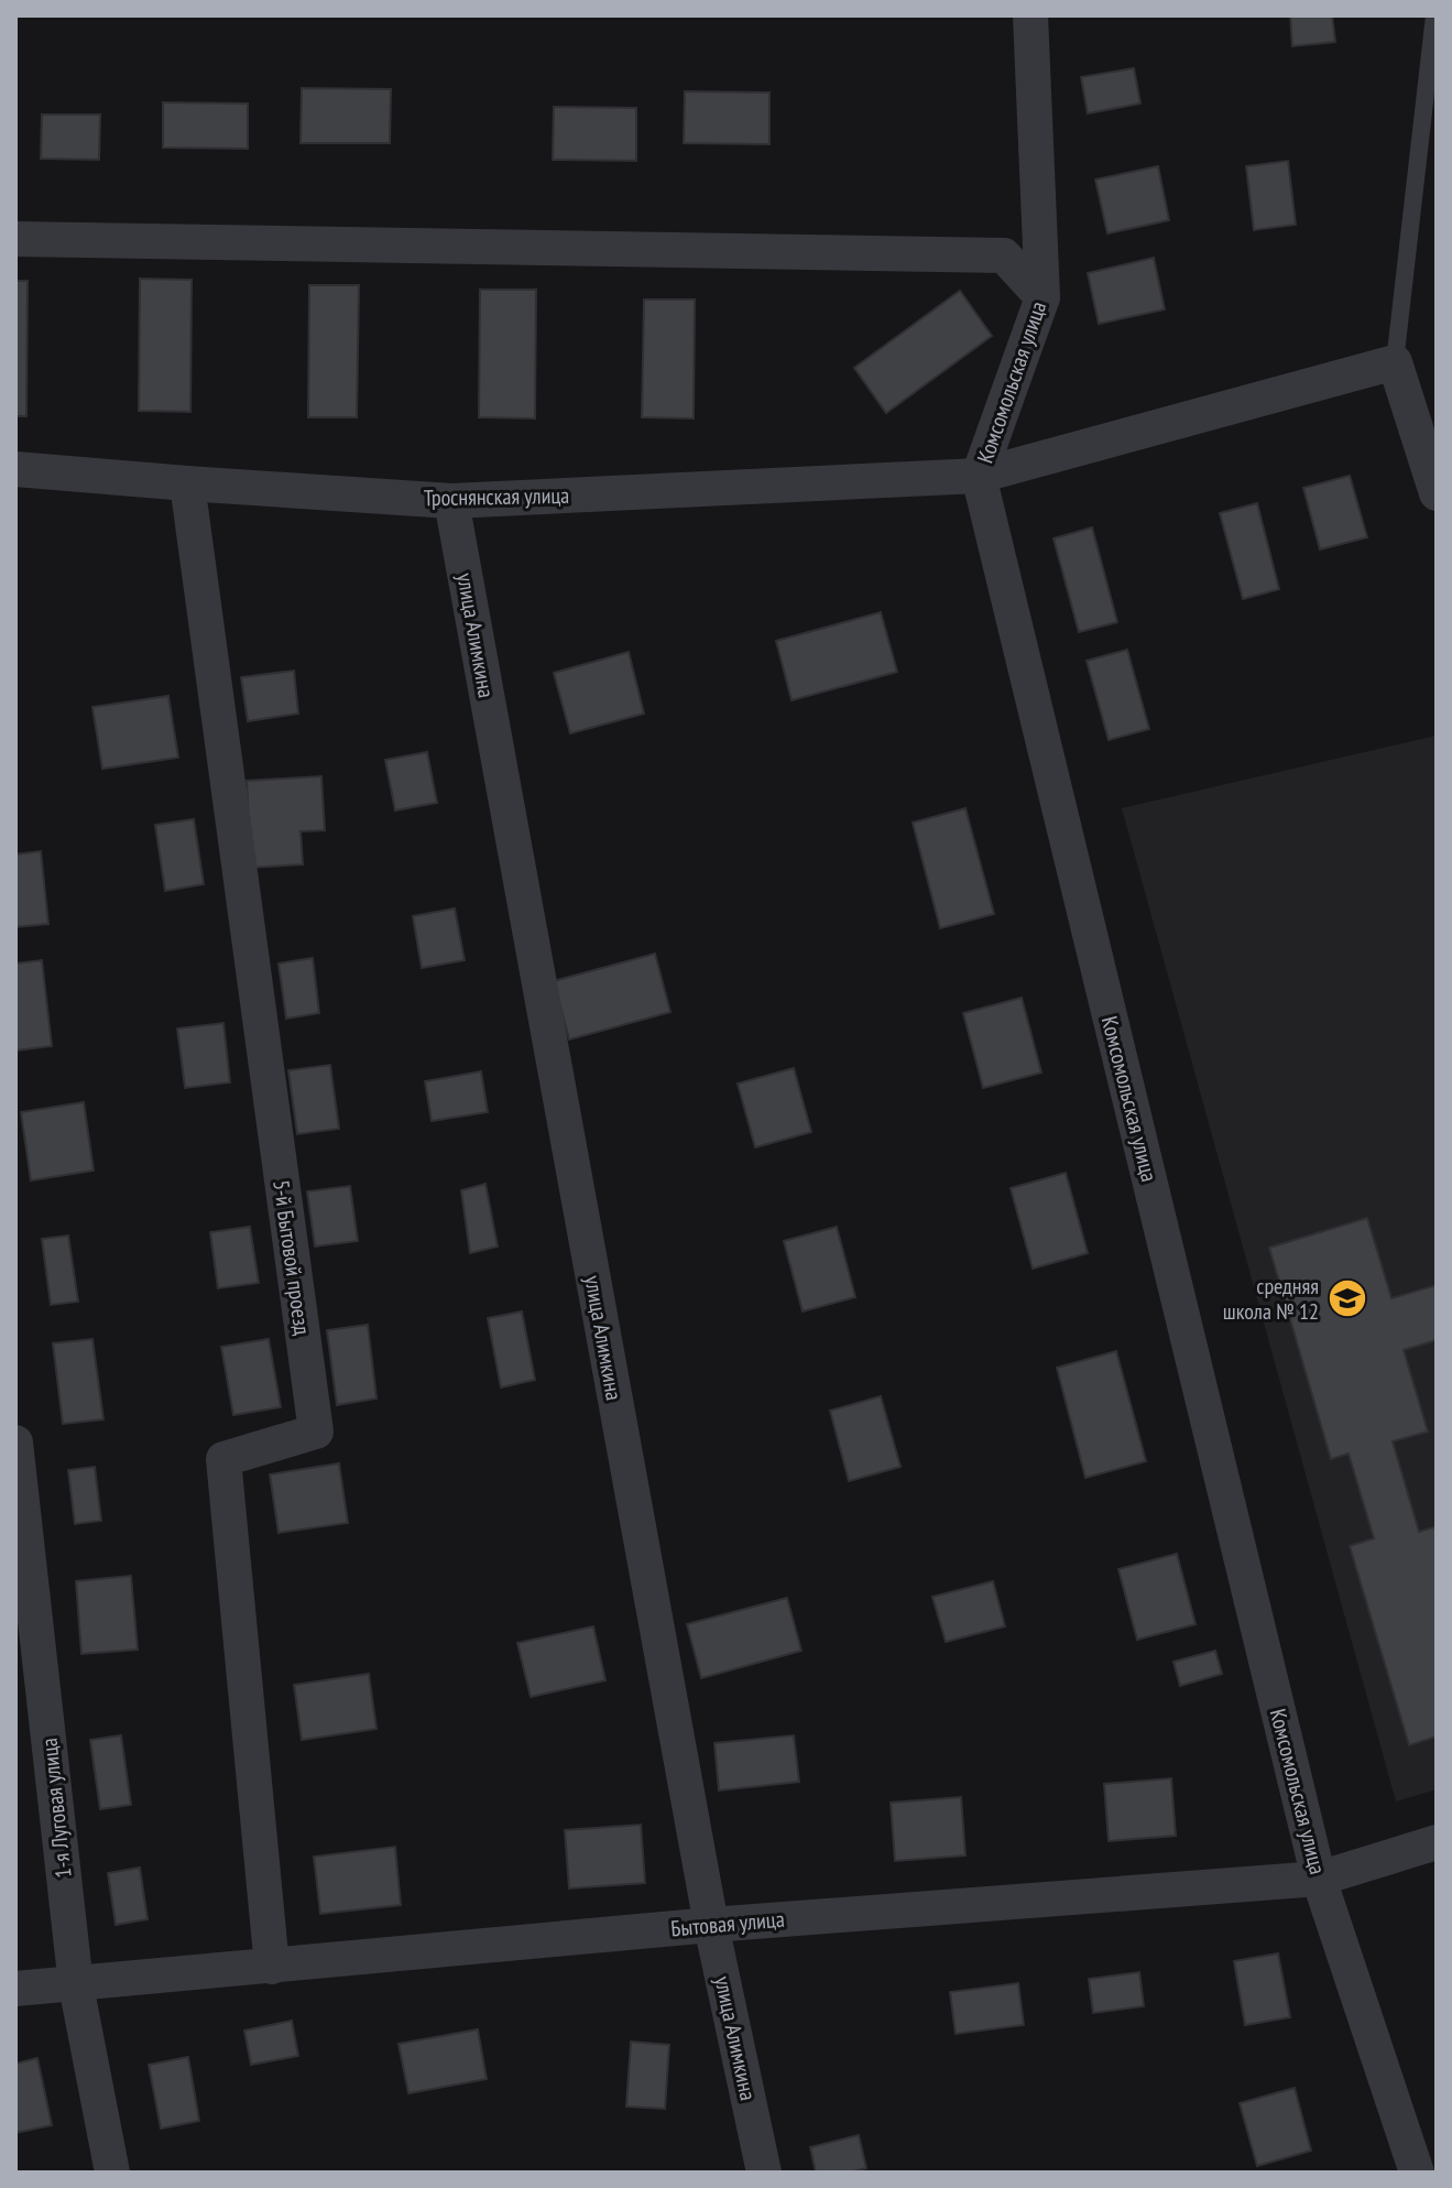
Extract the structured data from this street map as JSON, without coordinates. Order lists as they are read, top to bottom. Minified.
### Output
{"streets":{"street":["Комсомольская улица","Троснянская улица","улица Алимкина","5-й Бытовой проезд","1-я Луговая улица","Бытовая улица"]},"crossings":[["Комсомольская улица","Троснянская улица"],["Комсомольская улица","Бытовая улица"],["Троснянская улица","улица Алимкина"],["Троснянская улица","5-й Бытовой проезд"],["улица Алимкина","Бытовая улица"],["5-й Бытовой проезд","Бытовая улица"],["1-я Луговая улица","Бытовая улица"]],"places":{"school or university":["средняя школа № 12"]}}
